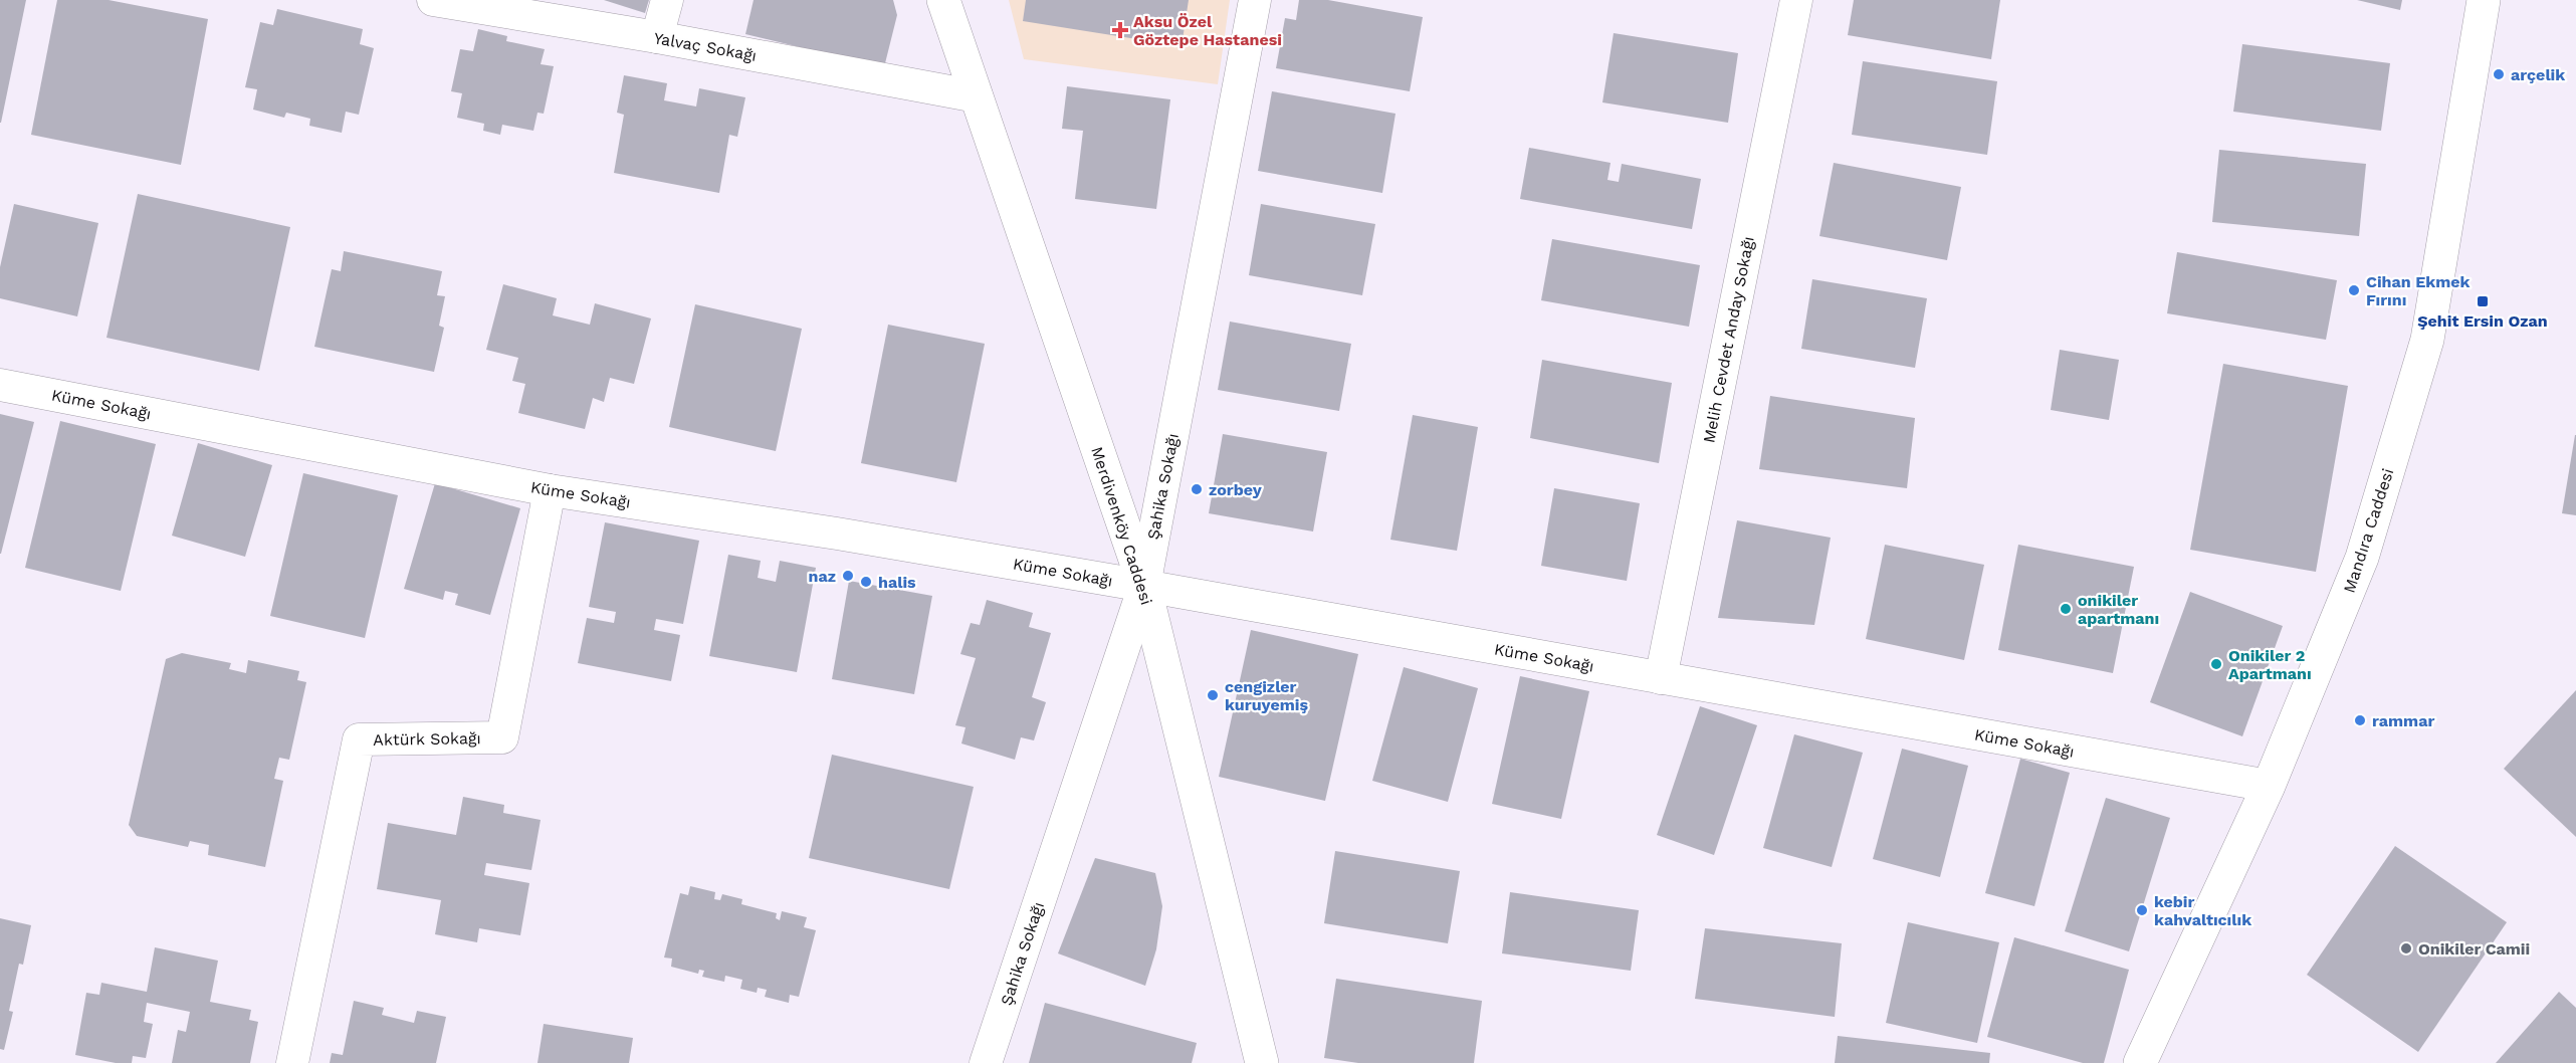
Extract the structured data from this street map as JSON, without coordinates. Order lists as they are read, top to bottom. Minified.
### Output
{"streets":{"main road":["Merdivenköy Caddesi","Mandıra Caddesi"],"street":["Yalvaç Sokağı","Melih Cevdet Anday Sokağı","Küme Sokağı","Şahika Sokağı","Aktürk Sokağı"]},"crossings":[["Yalvaç Sokağı","Merdivenköy Caddesi"],["Melih Cevdet Anday Sokağı","Küme Sokağı"],["Küme Sokağı","Şahika Sokağı"],["Küme Sokağı","Merdivenköy Caddesi"],["Küme Sokağı","Mandıra Caddesi"],["Küme Sokağı","Aktürk Sokağı"],["Şahika Sokağı","Merdivenköy Caddesi"]],"places":{"health":["Aksu Özel Göztepe Hastanesi"],"other":["arçelik","Cihan Ekmek Fırını","zorbey","naz","halis","onikiler apartmanı","Onikiler 2 Apartmanı","cengizler kuruyemiş","rammar","kebir kahvaltıcılık","Onikiler Camii"],"transit":["Şehit Ersin Ozan"]}}
